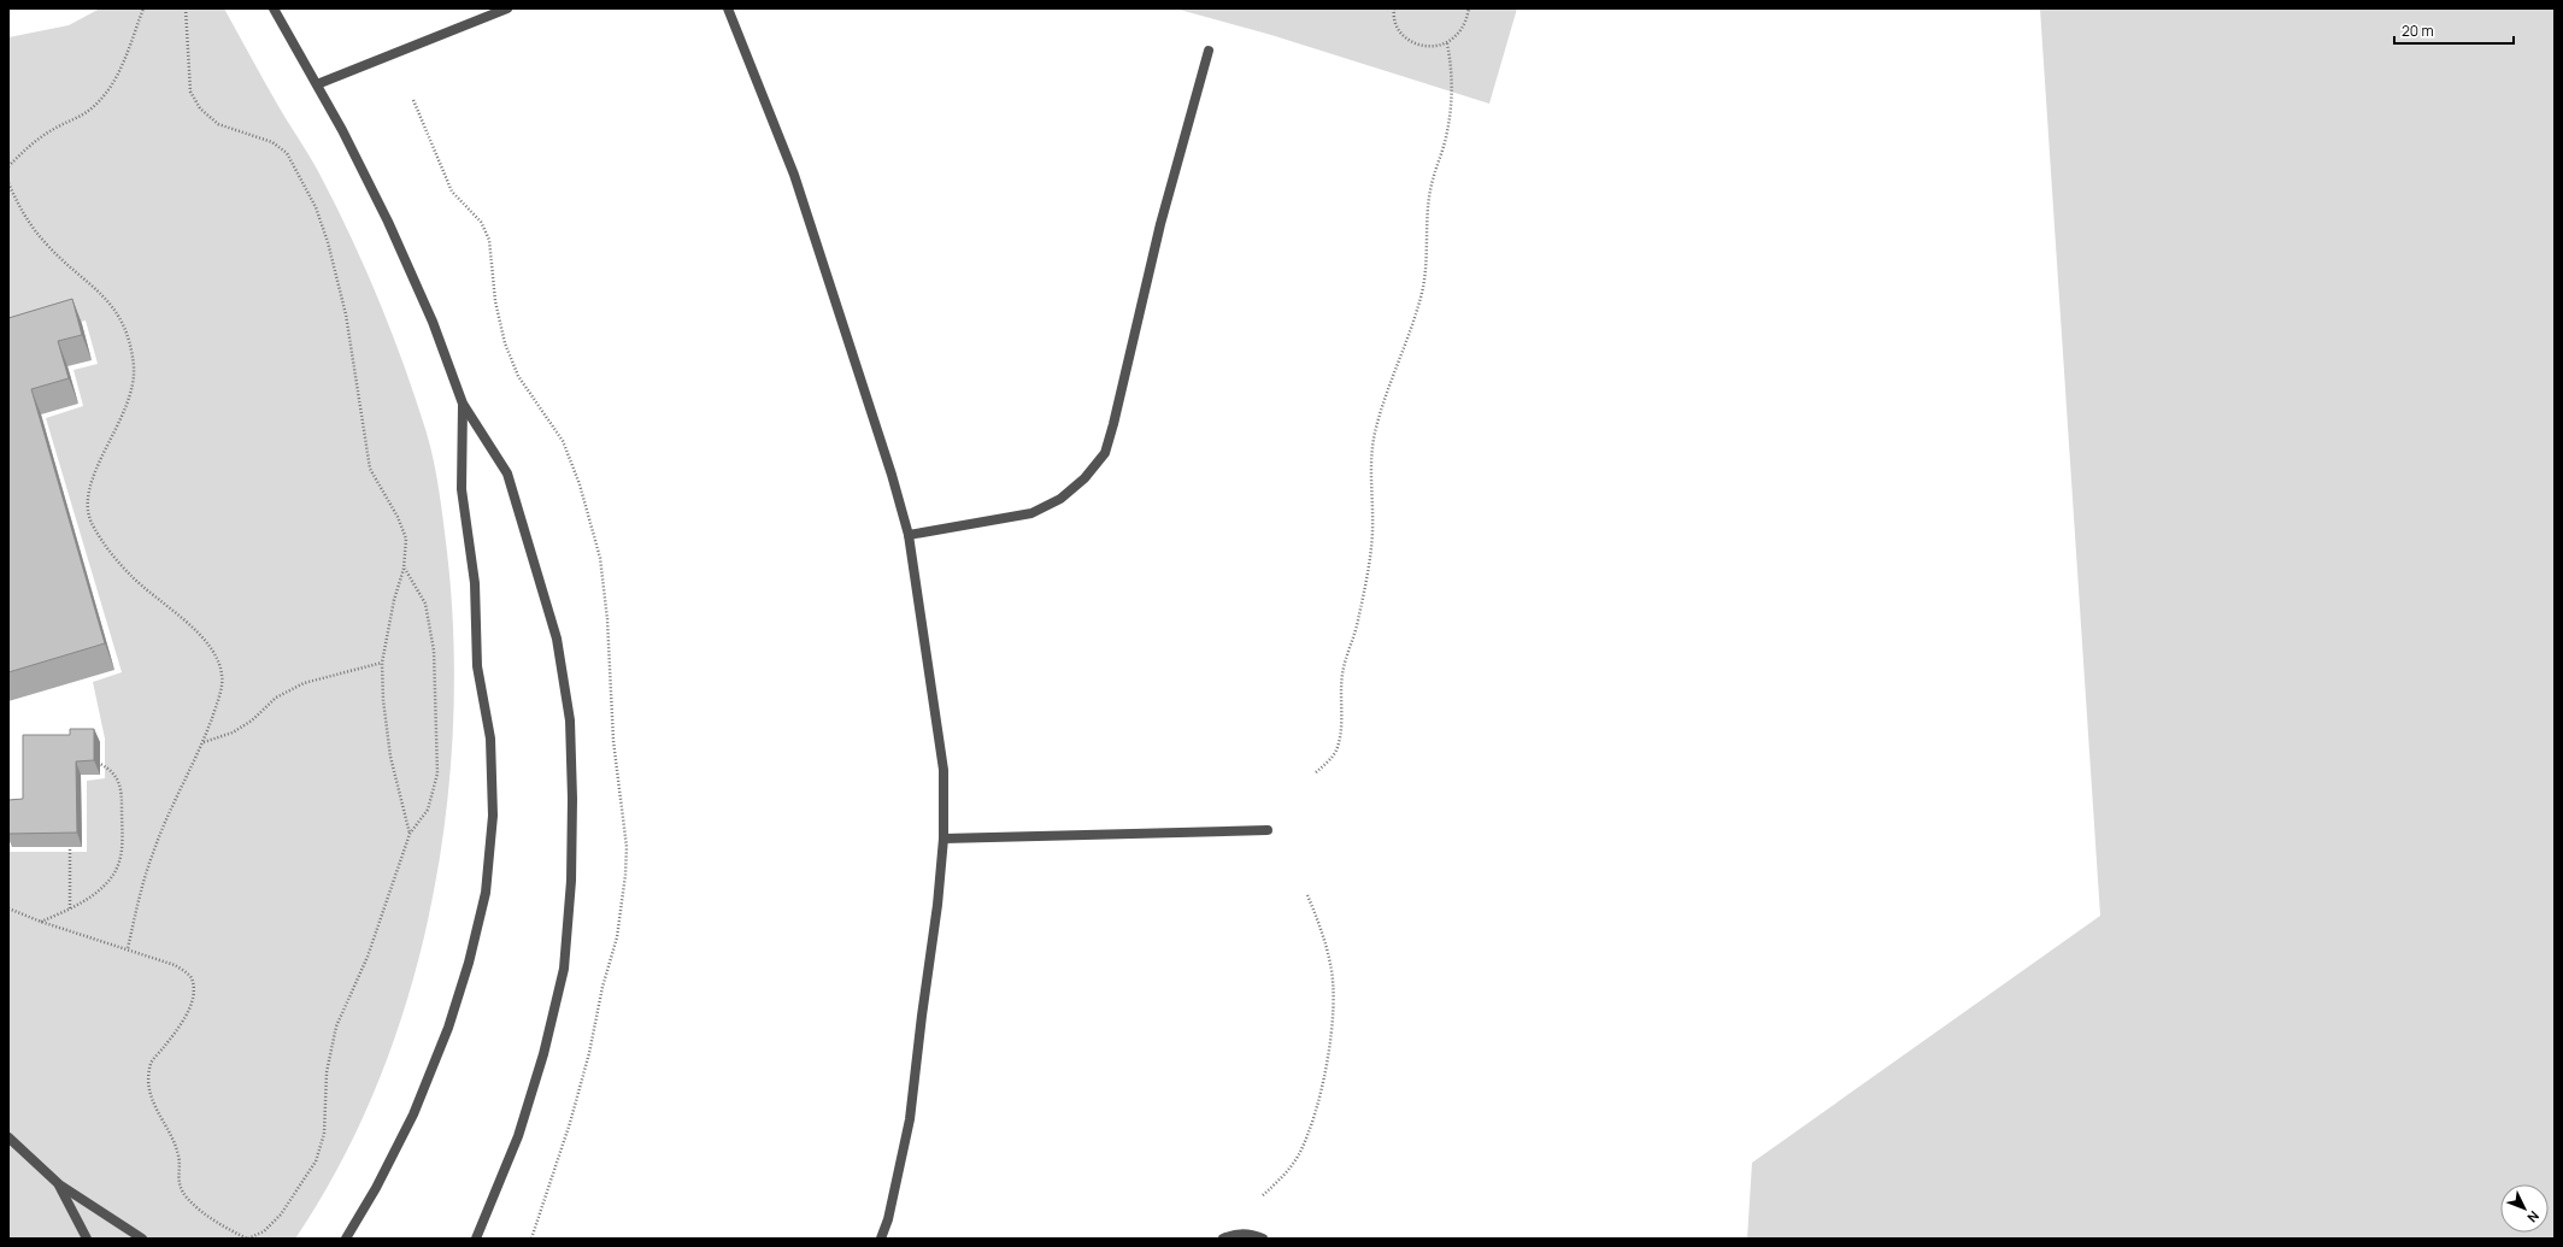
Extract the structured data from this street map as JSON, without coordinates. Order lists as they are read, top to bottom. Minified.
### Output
{"scale_bar":"20 m","north":"bottom right"}
